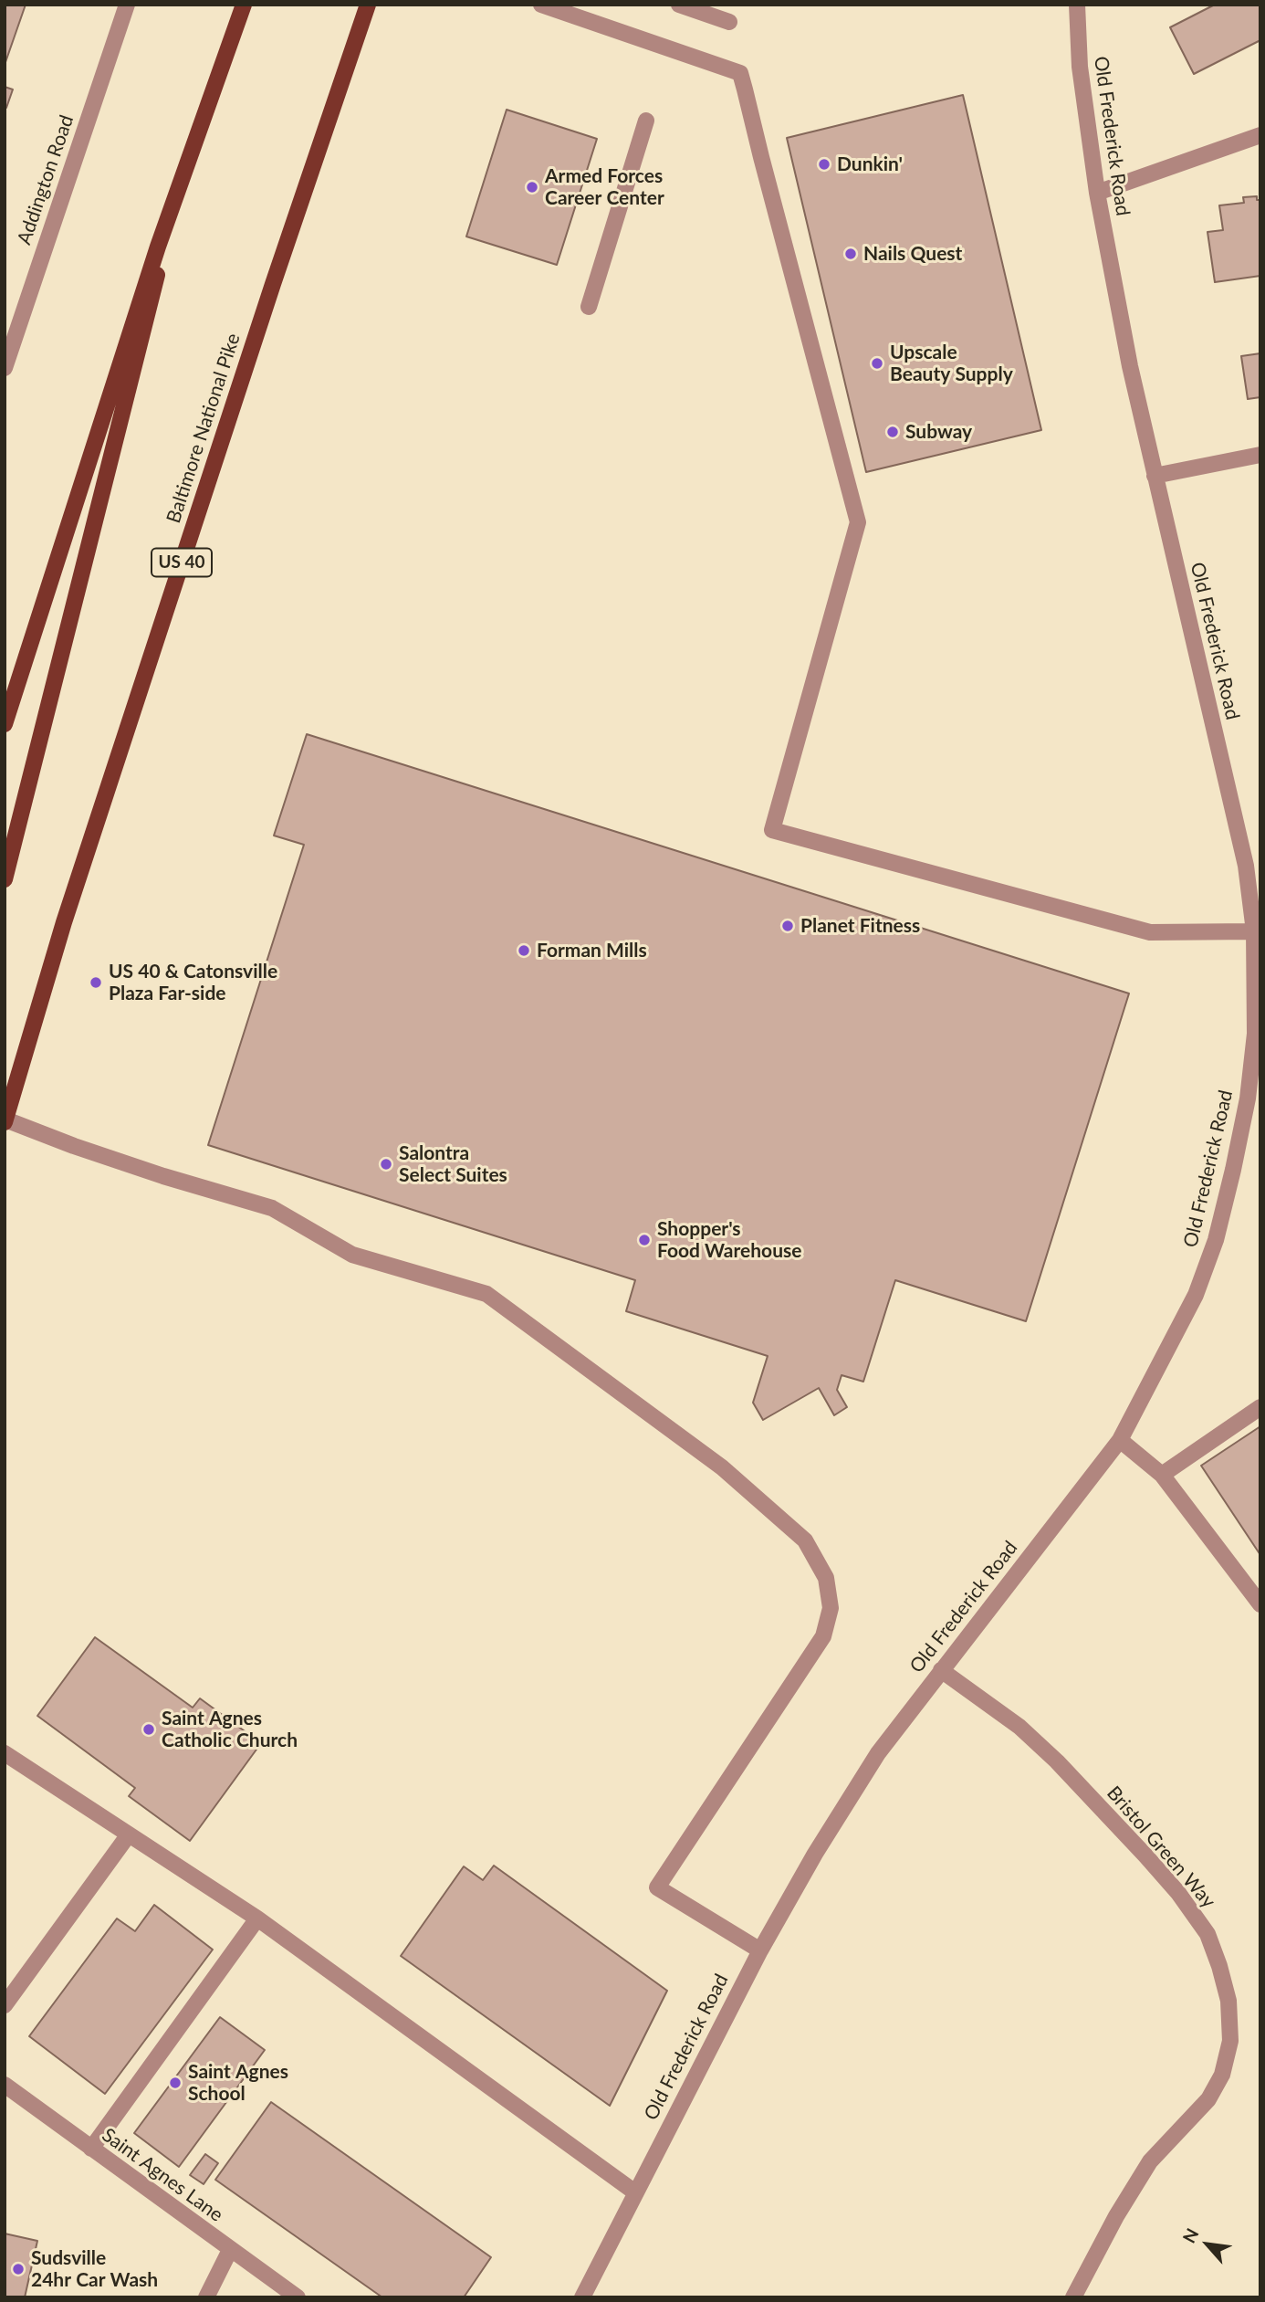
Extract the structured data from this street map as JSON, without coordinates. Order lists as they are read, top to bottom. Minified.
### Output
{"streets":{"main road":["Baltimore National Pike","US 40"],"street":["Old Frederick Road","Addington Road","Bristol Green Way","Saint Agnes Lane"]},"crossings":[["Old Frederick Road","Bristol Green Way"]],"places":["Dunkin'","Armed Forces Career Center","Nails Quest","Upscale Beauty Supply","Subway","Planet Fitness","Forman Mills","US 40 & Catonsville Plaza Far-side","Salontra Select Suites","Shopper's Food Warehouse","Saint Agnes Catholic Church","Saint Agnes School","Sudsville 24hr Car Wash"],"north":"top left"}
